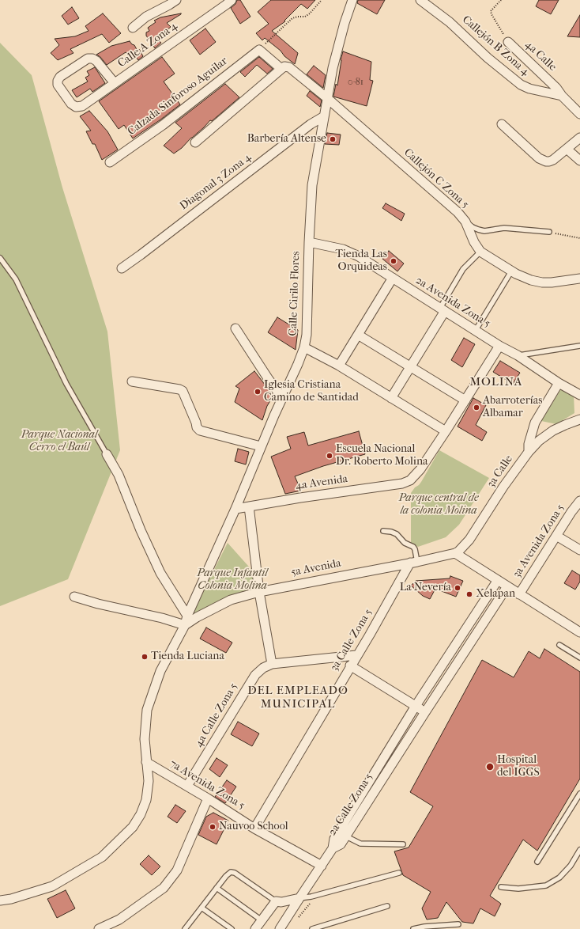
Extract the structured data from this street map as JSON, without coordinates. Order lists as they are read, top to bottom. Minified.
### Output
{"streets":{"street":["Calle A Zona 4","Callejón B Zona 4","4a Calle","Calzada Sinforoso Aguilar","Callejón C Zona 5","Diagonal 3 Zona 4","Calle Cirilo Flores","2a Avenida Zona 5","3a Calle","4a Avenida","3a Avenida Zona 5","5a Avenida","3a Calle Zona 5","4a Calle Zona 5","7a Avenida Zona 5","2a Calle Zona 5"]},"crossings":[["Callejón B Zona 4","4a Calle"],["Calzada Sinforoso Aguilar","Callejón C Zona 5"],["Callejón C Zona 5","Calle Cirilo Flores"],["Diagonal 3 Zona 4","Calle Cirilo Flores"],["Calle Cirilo Flores","2a Avenida Zona 5"],["Calle Cirilo Flores","4a Avenida"],["Calle Cirilo Flores","5a Avenida"],["3a Calle","5a Avenida"],["5a Avenida","3a Calle Zona 5"],["5a Avenida","7a Avenida Zona 5"],["3a Calle Zona 5","7a Avenida Zona 5"],["4a Calle Zona 5","7a Avenida Zona 5"]],"districts":["MOLINA","DEL EMPLEADO MUNICIPAL"],"parks":["Parque Nacional Cerro el Baúl","Parque central de la colonia Molina","Parque Infantil Colonia Molina"],"places":["Barbería Altense","Tienda Las Orquideas","Iglesia Cristiana Camino de Santidad","Abarroterías Albamar","Escuela Nacional Dr. Roberto Molina","La Nevería","Xelapan","Tienda Luciana","Hospital del IGGS","Nauvoo School"],"house_numbers":["0-81"]}
